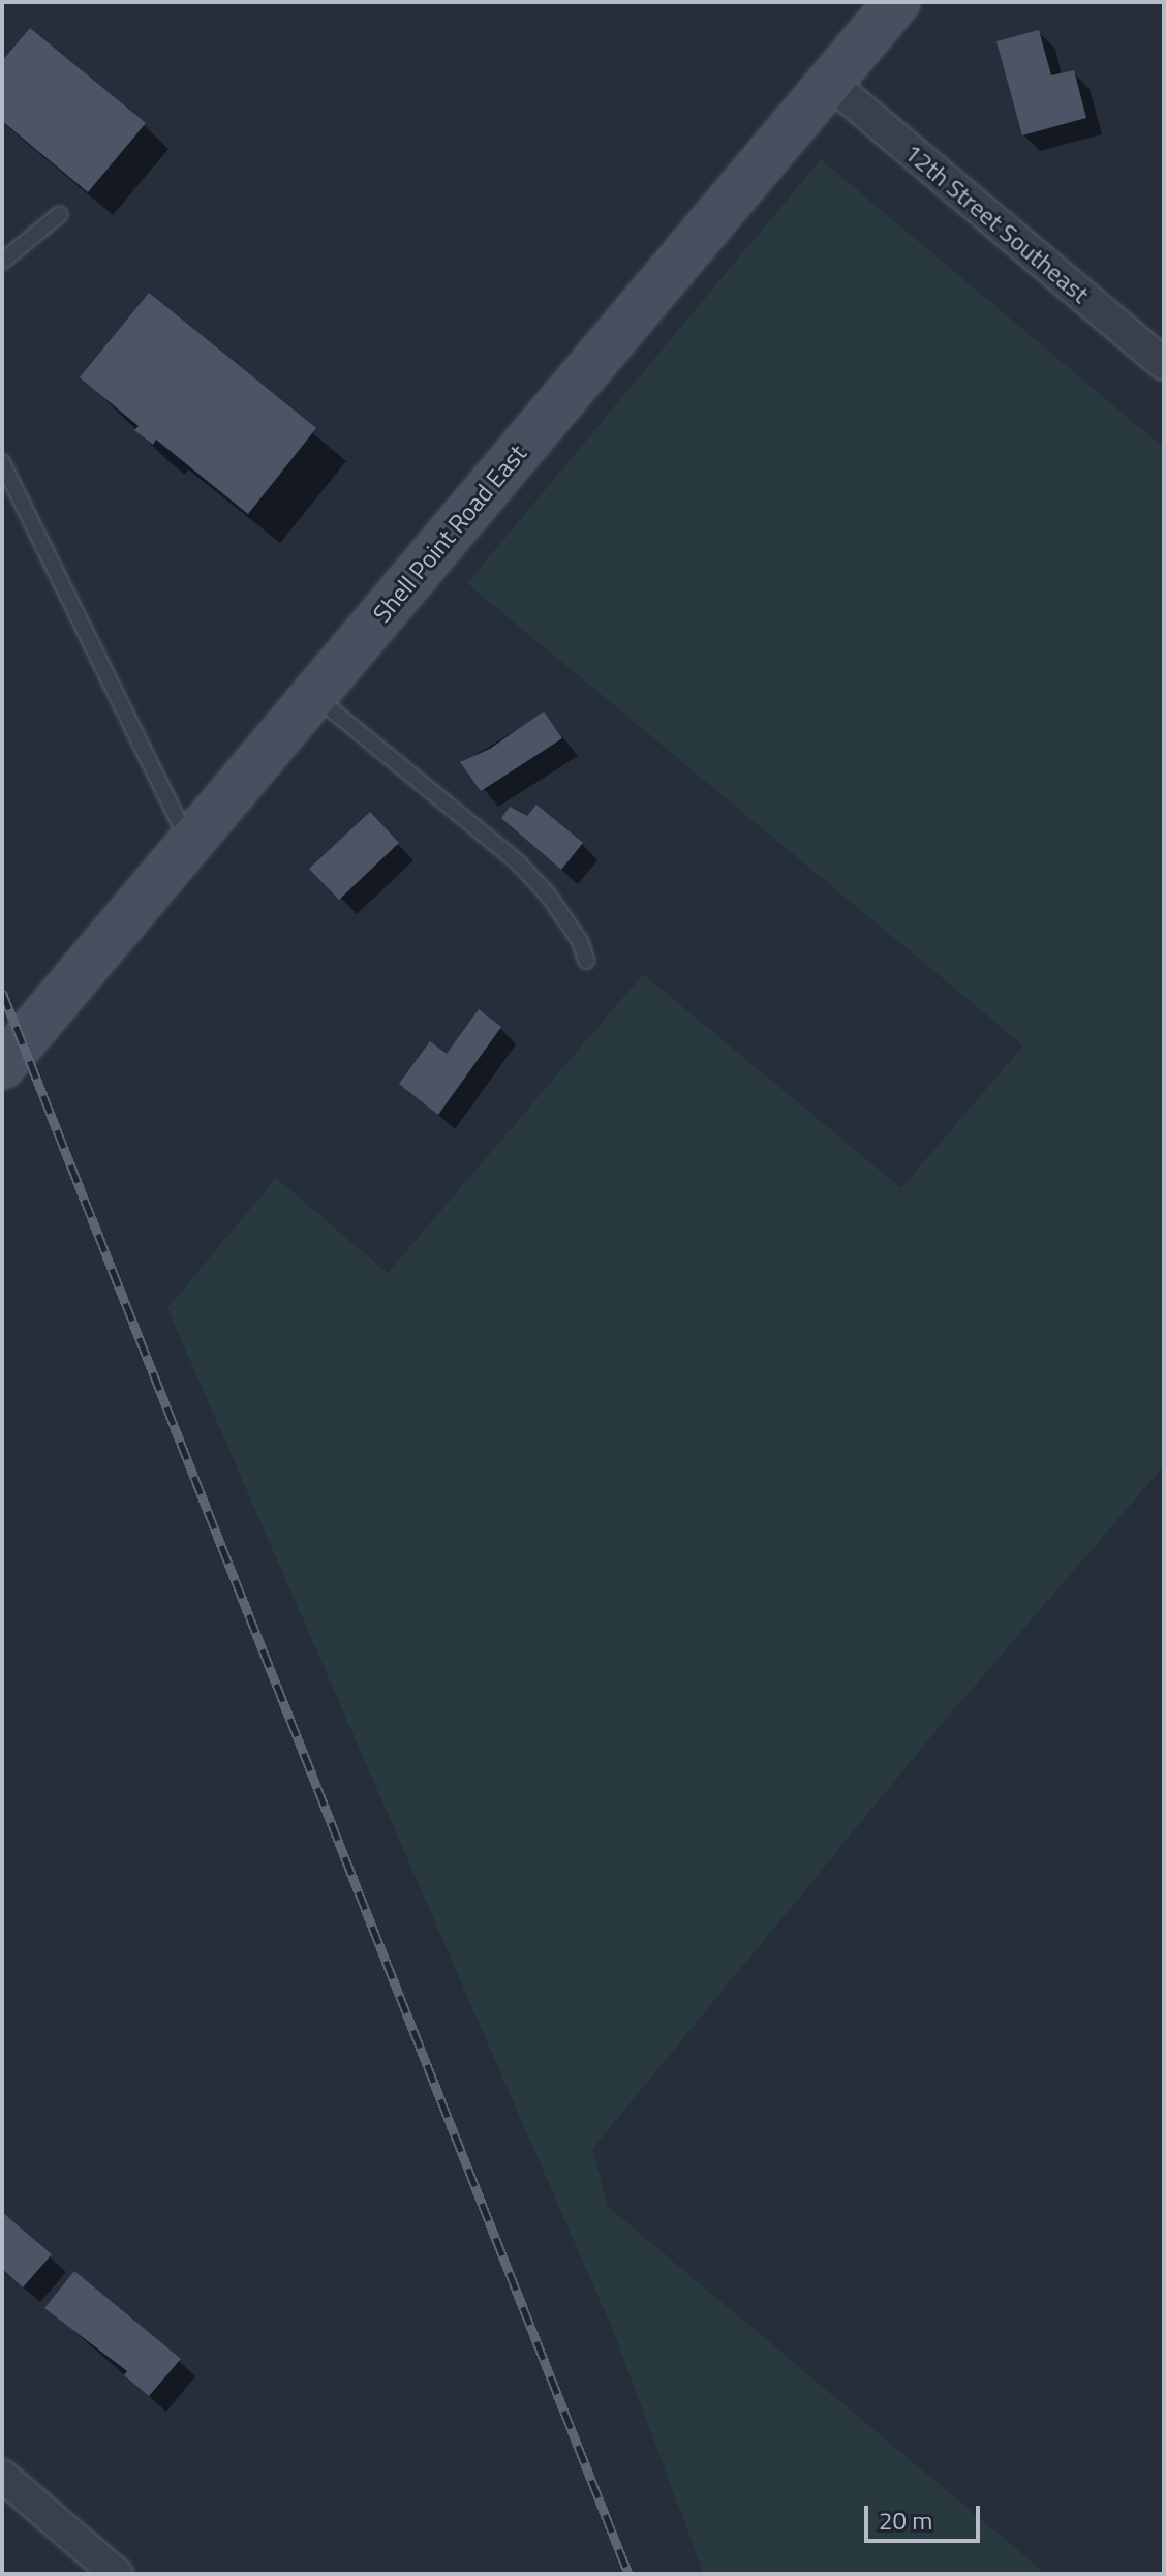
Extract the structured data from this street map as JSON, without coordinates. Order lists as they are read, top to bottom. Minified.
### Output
{"streets":{"street":["12th Street Southeast","Shell Point Road East"]},"crossings":[["12th Street Southeast","Shell Point Road East"]],"scale_bar":"20 m"}
